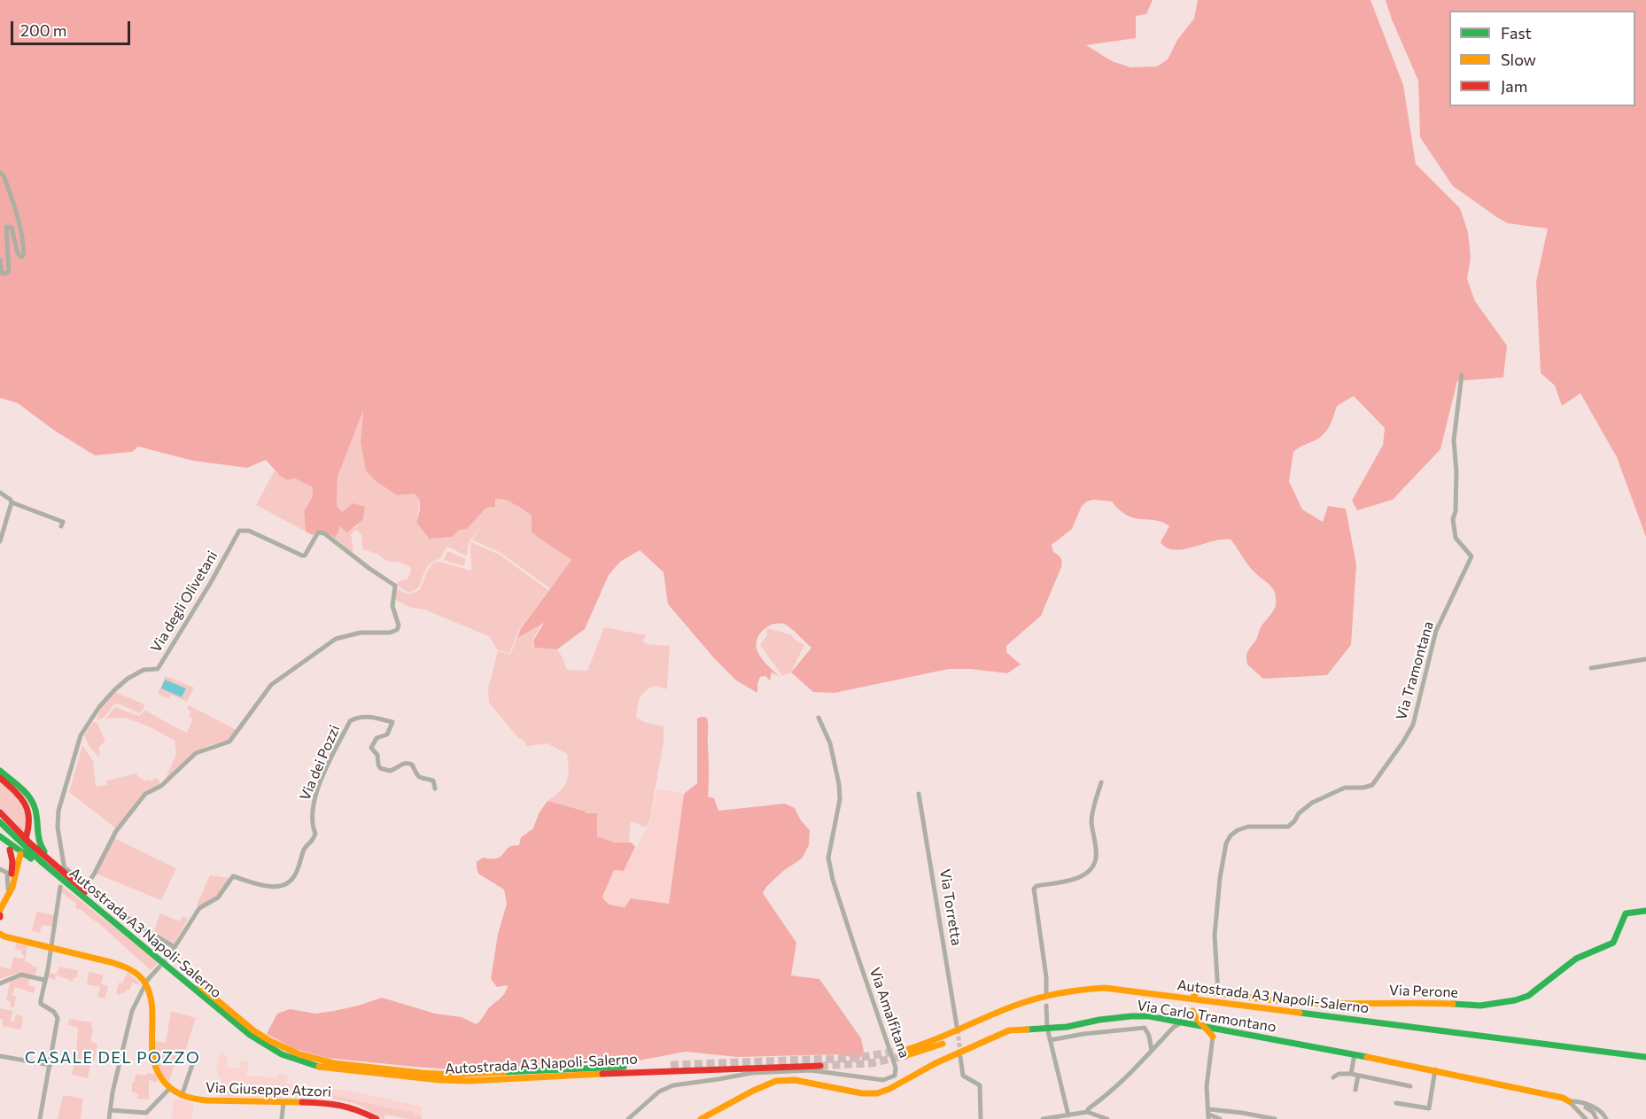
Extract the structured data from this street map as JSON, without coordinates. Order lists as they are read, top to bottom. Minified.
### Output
{"streets":{"main road":["Autostrada A3 Napoli-Salerno","Via Perone","Via Carlo Tramontano","Via Giuseppe Atzori"],"street":["Via degli Olivetani","Via Tramontana","Via dei Pozzi","Via Torretta","Via Amalfitana"]},"crossings":[["Via degli Olivetani","Via dei Pozzi"],["Via degli Olivetani","Autostrada A3 Napoli-Salerno"],["Via Tramontana","Via Perone"]],"districts":["CASALE DEL POZZO"],"legend":["Fast","Slow","Jam"],"scale_bar":"200 m"}
